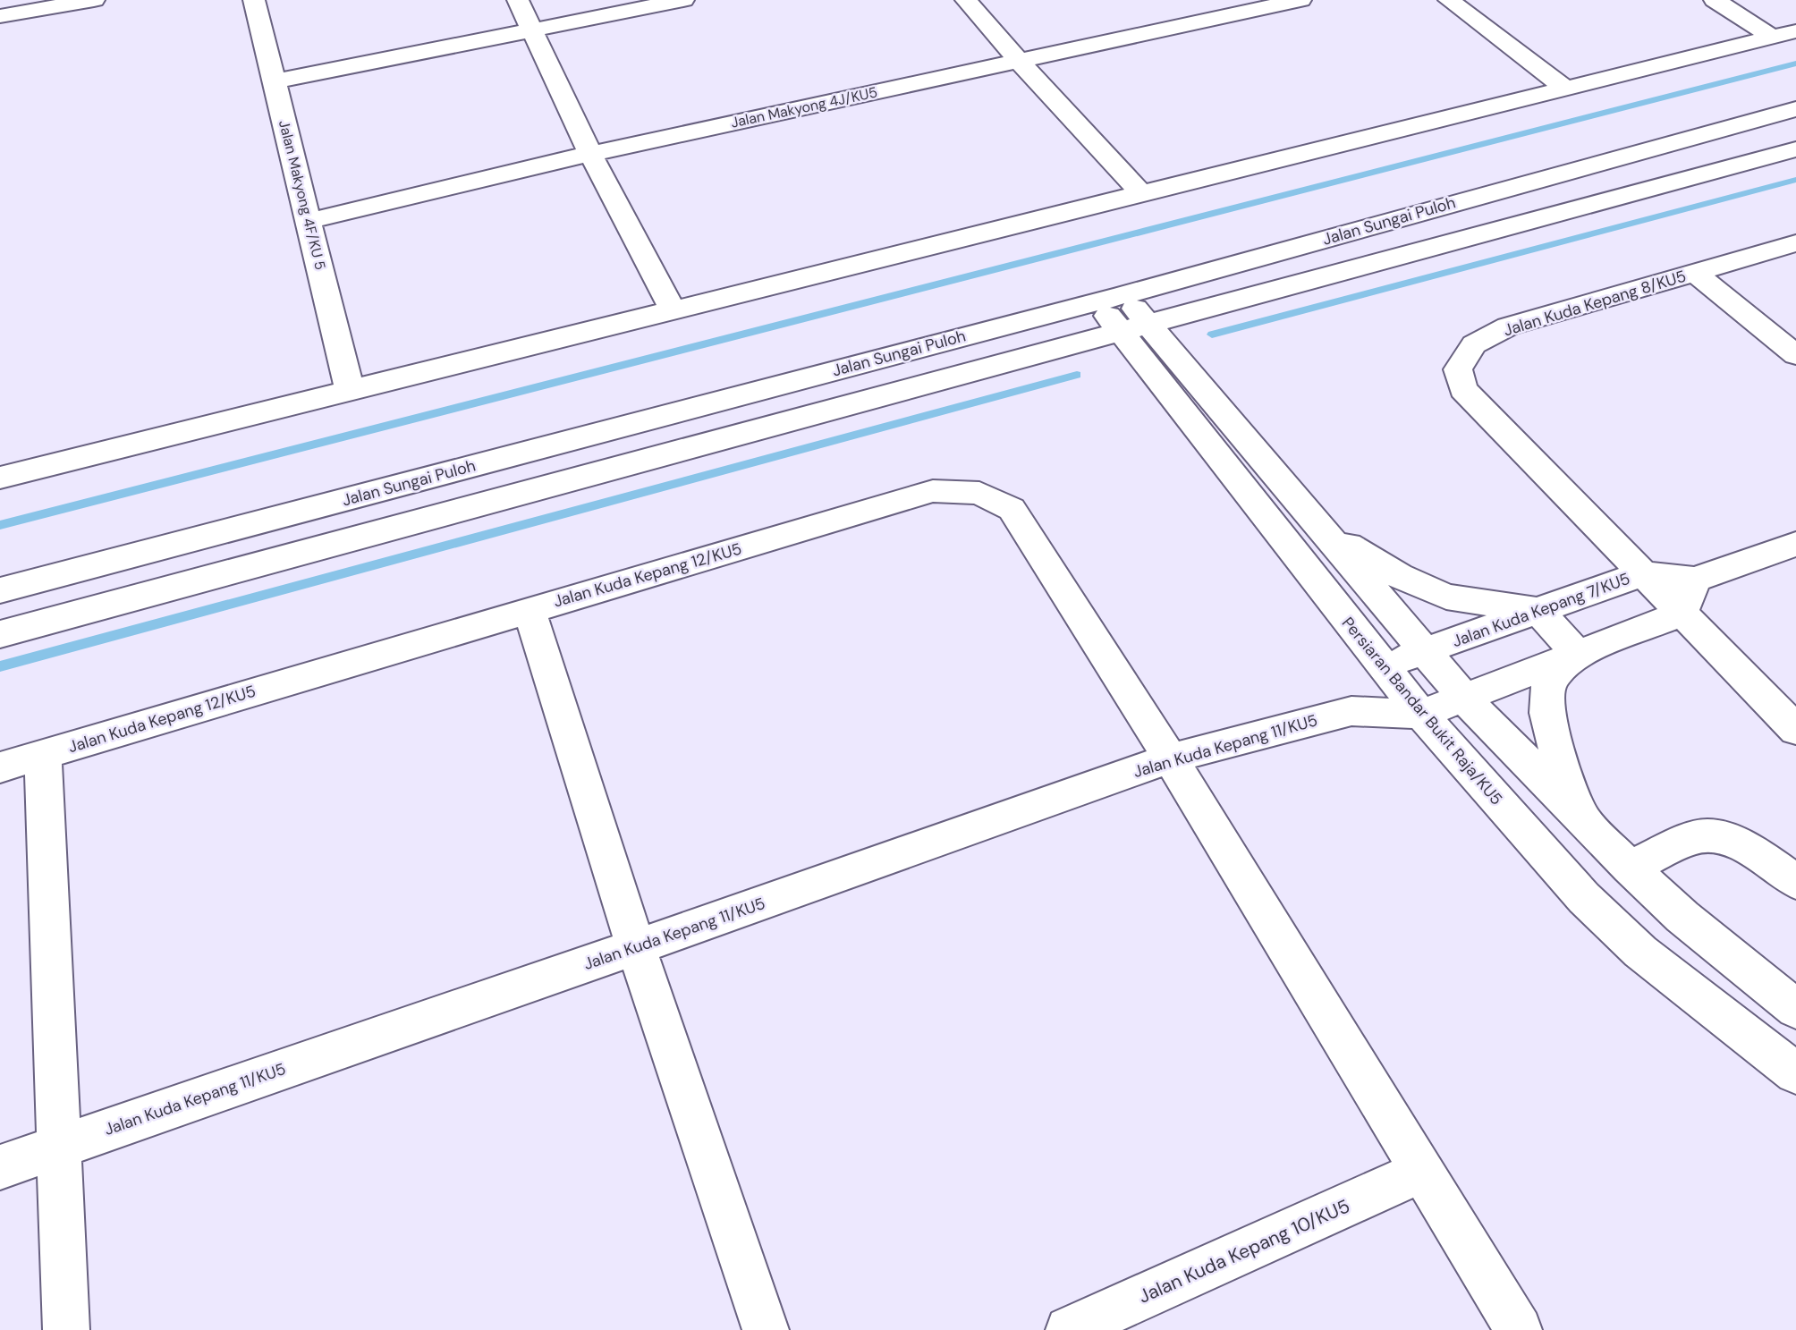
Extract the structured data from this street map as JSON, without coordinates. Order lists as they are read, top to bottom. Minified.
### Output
{"streets":{"street":["Jalan Makyong 4J/KU5","Jalan Makyong 4F/KU 5","Jalan Sungai Puloh","Jalan Kuda Kepang 8/KU5","Jalan Kuda Kepang 12/KU5","Jalan Kuda Kepang 7/KU5","Persiaran Bandar Bukit Raja/KU5","Jalan Kuda Kepang 11/KU5","Jalan Kuda Kepang 10/KU5"]},"crossings":[["Jalan Makyong 4J/KU5","Jalan Makyong 4F/KU 5"],["Jalan Sungai Puloh","Persiaran Bandar Bukit Raja/KU5"],["Jalan Kuda Kepang 8/KU5","Jalan Kuda Kepang 7/KU5"],["Jalan Kuda Kepang 12/KU5","Jalan Kuda Kepang 11/KU5"],["Jalan Kuda Kepang 12/KU5","Jalan Kuda Kepang 10/KU5"],["Jalan Kuda Kepang 7/KU5","Persiaran Bandar Bukit Raja/KU5"],["Persiaran Bandar Bukit Raja/KU5","Jalan Kuda Kepang 11/KU5"]]}
